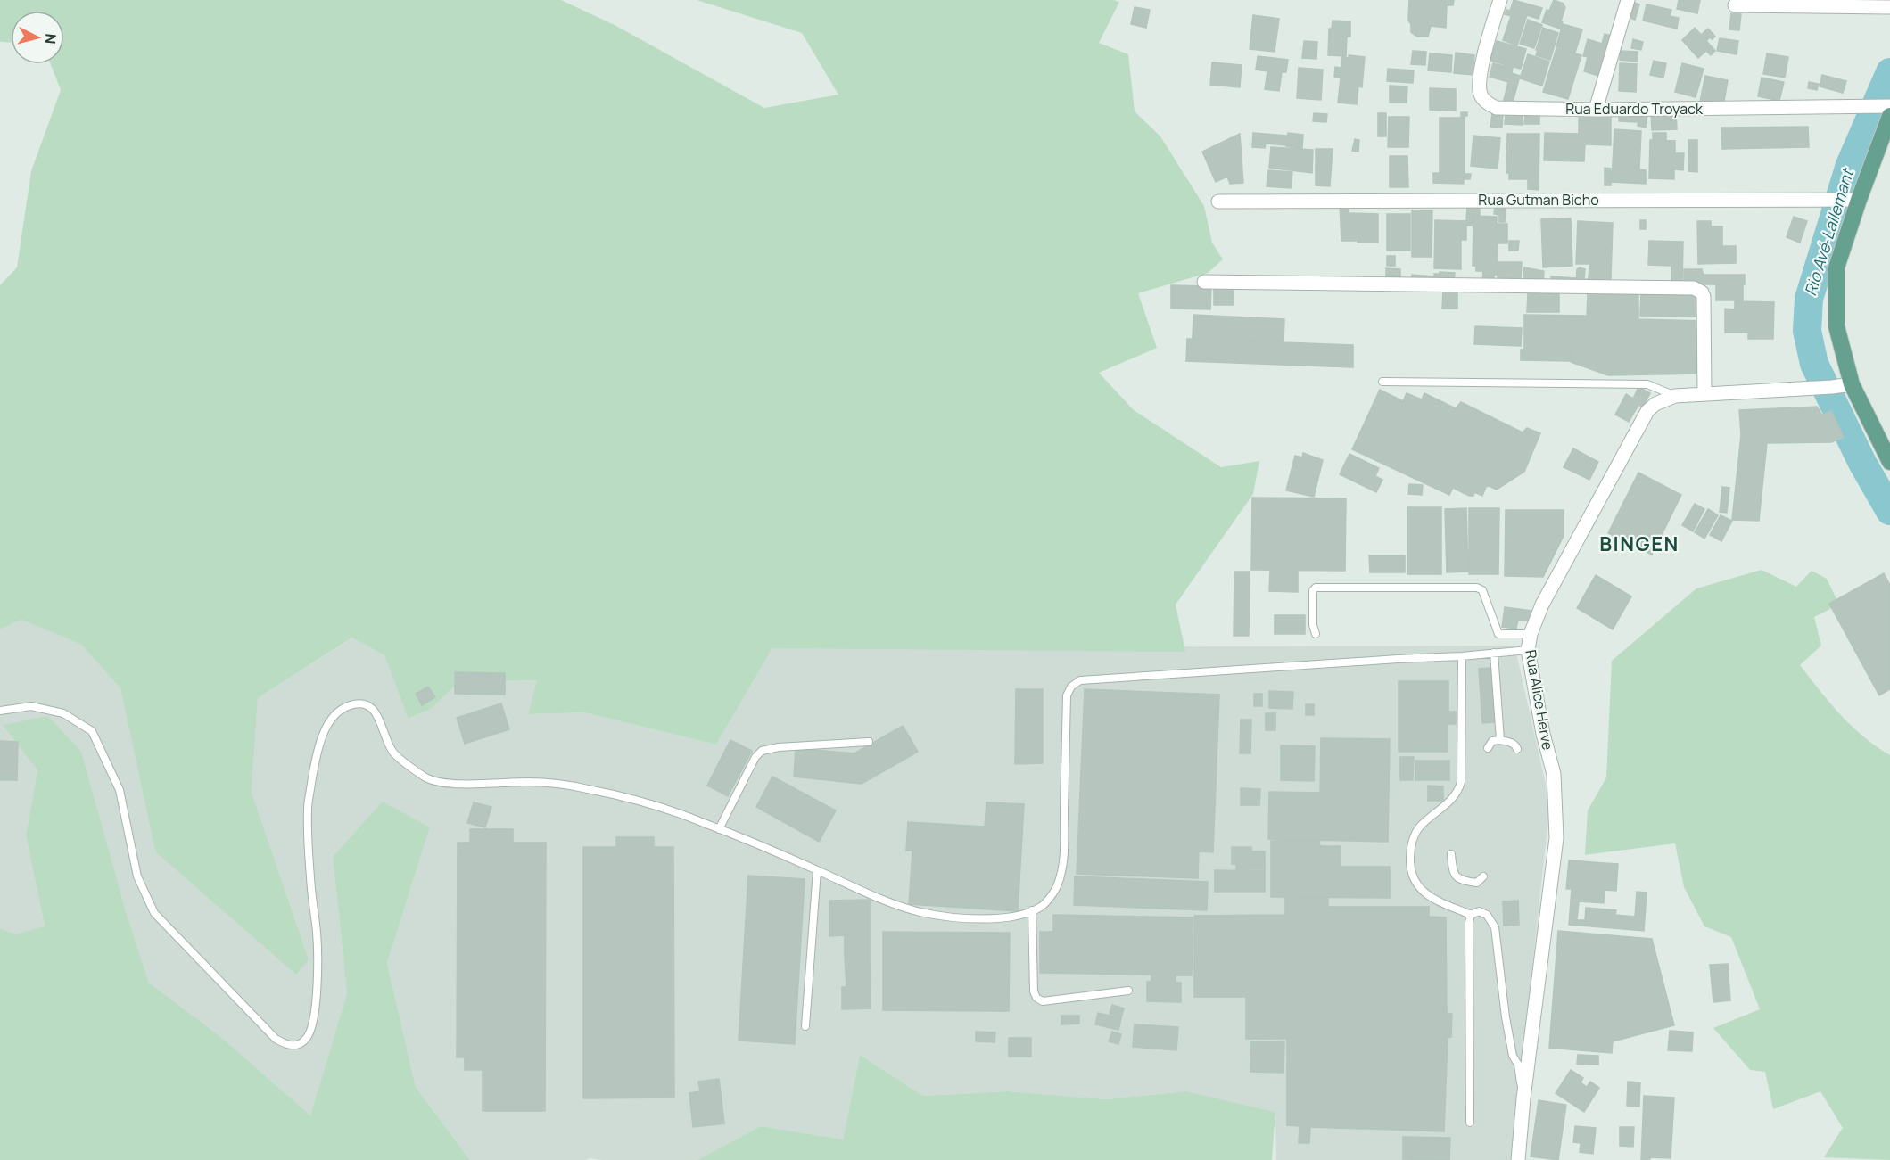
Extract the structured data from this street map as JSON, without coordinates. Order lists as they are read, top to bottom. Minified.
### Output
{"streets":{"street":["Rua Eduardo Troyack","Rua Gutman Bicho","Rua Alice Herve"]},"districts":["BINGEN"],"water":["Rio Avé‐Lallemant"],"north":"right"}
